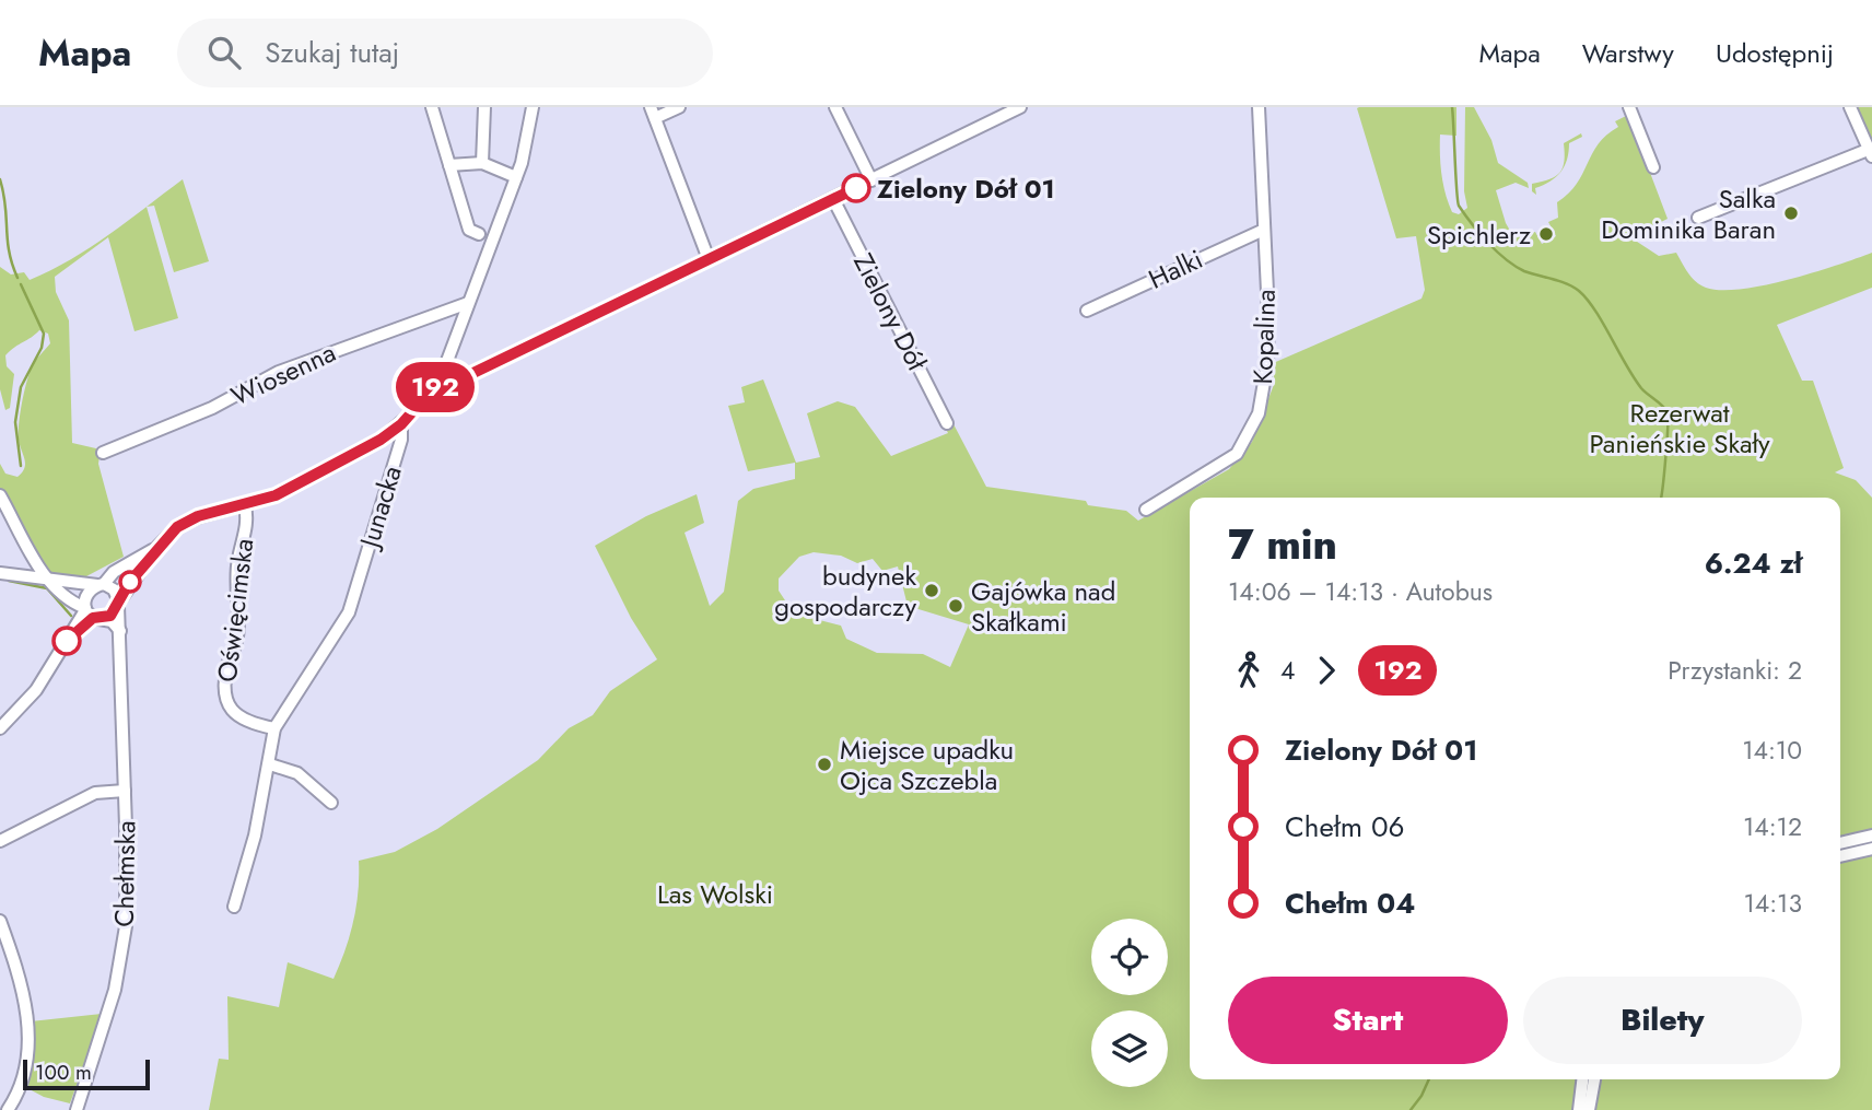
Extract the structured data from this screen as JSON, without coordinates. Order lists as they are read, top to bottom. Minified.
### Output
{"streets":{"street":["Halki","Zielony Dół","Kopalina","Wiosenna","Junacka","Oświęcimska","Chełmska"]},"crossings":[["Halki","Kopalina"],["Junacka","Oświęcimska"]],"parks":["Rezerwat Panieńskie Skały","Las Wolski"],"places":["Zielony Dół 01","Salka Dominika Baran","Spichlerz","budynek gospodarczy","Gajówka nad Skałkami","Miejsce upadku Ojca Szczebla"],"lines":["bus line 192"],"scale_bar":"100 m","page":{"header":"Mapa","search":"Szukaj tutaj","nav":["Mapa","Warstwy","Udostępnij"],"on_map":"192","heading":["7 min","14:06 – 14:13 · Autobus","6.24 zł"],"legs":["4","192","Przystanki: 2"],"list":[{"name":"Zielony Dół 01","value":"14:10"},{"name":"Chełm 06","value":"14:12"},{"name":"Chełm 04","value":"14:13"}],"buttons":["Start","Bilety"],"scale":"100 m"}}
